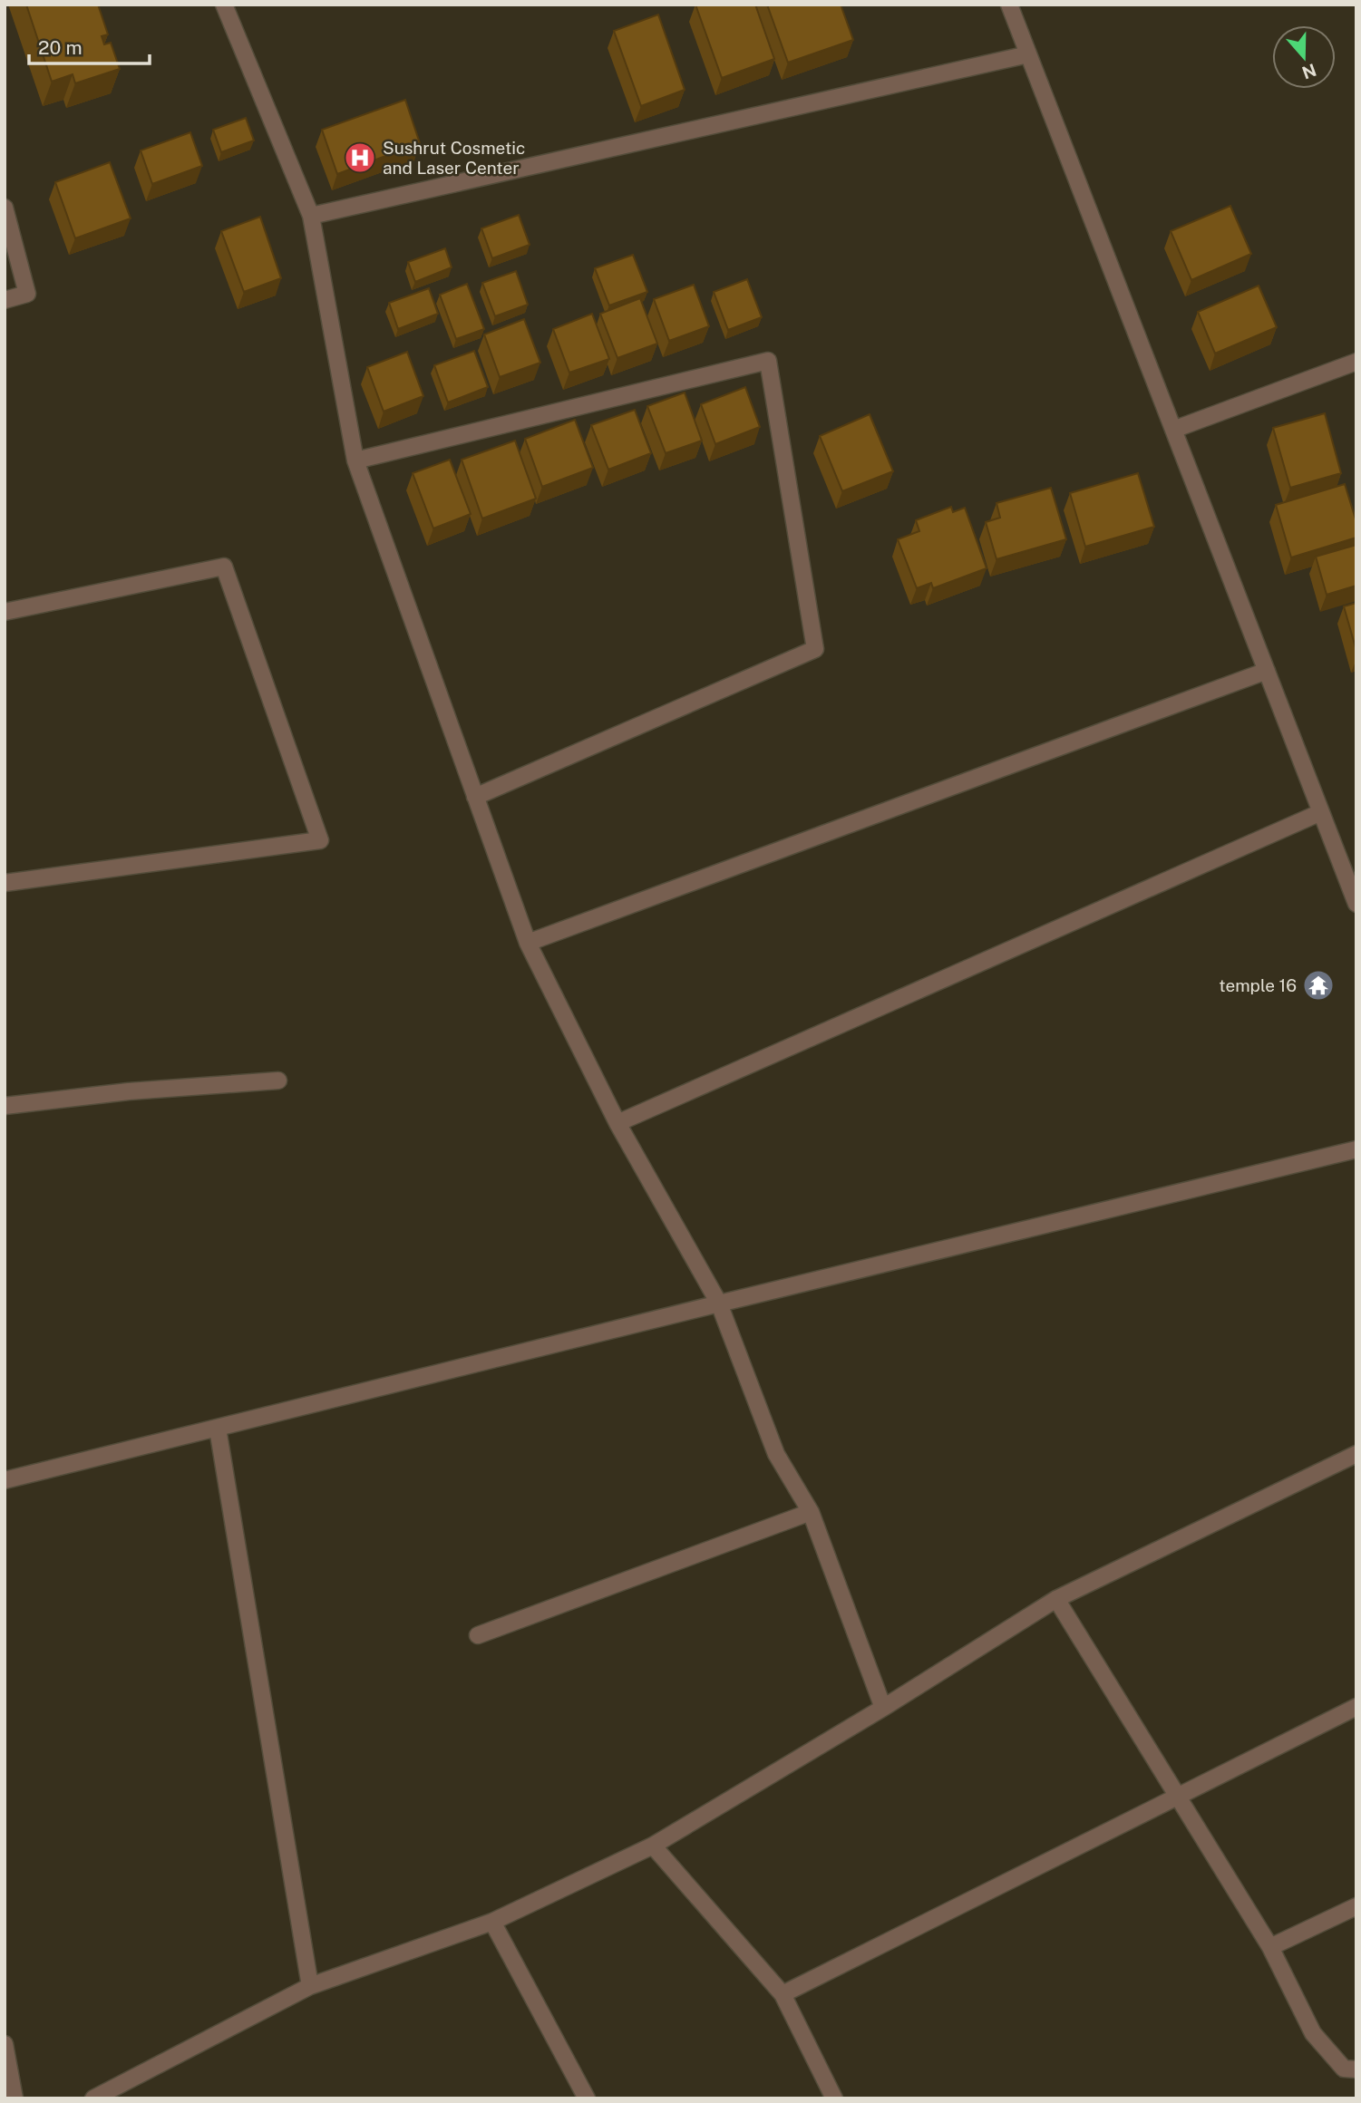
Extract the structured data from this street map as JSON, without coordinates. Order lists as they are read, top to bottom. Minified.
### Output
{"places":{"hospital":["Sushrut Cosmetic and Laser Center"],"temple":["temple 16"]},"scale_bar":"20 m","north":"bottom"}
